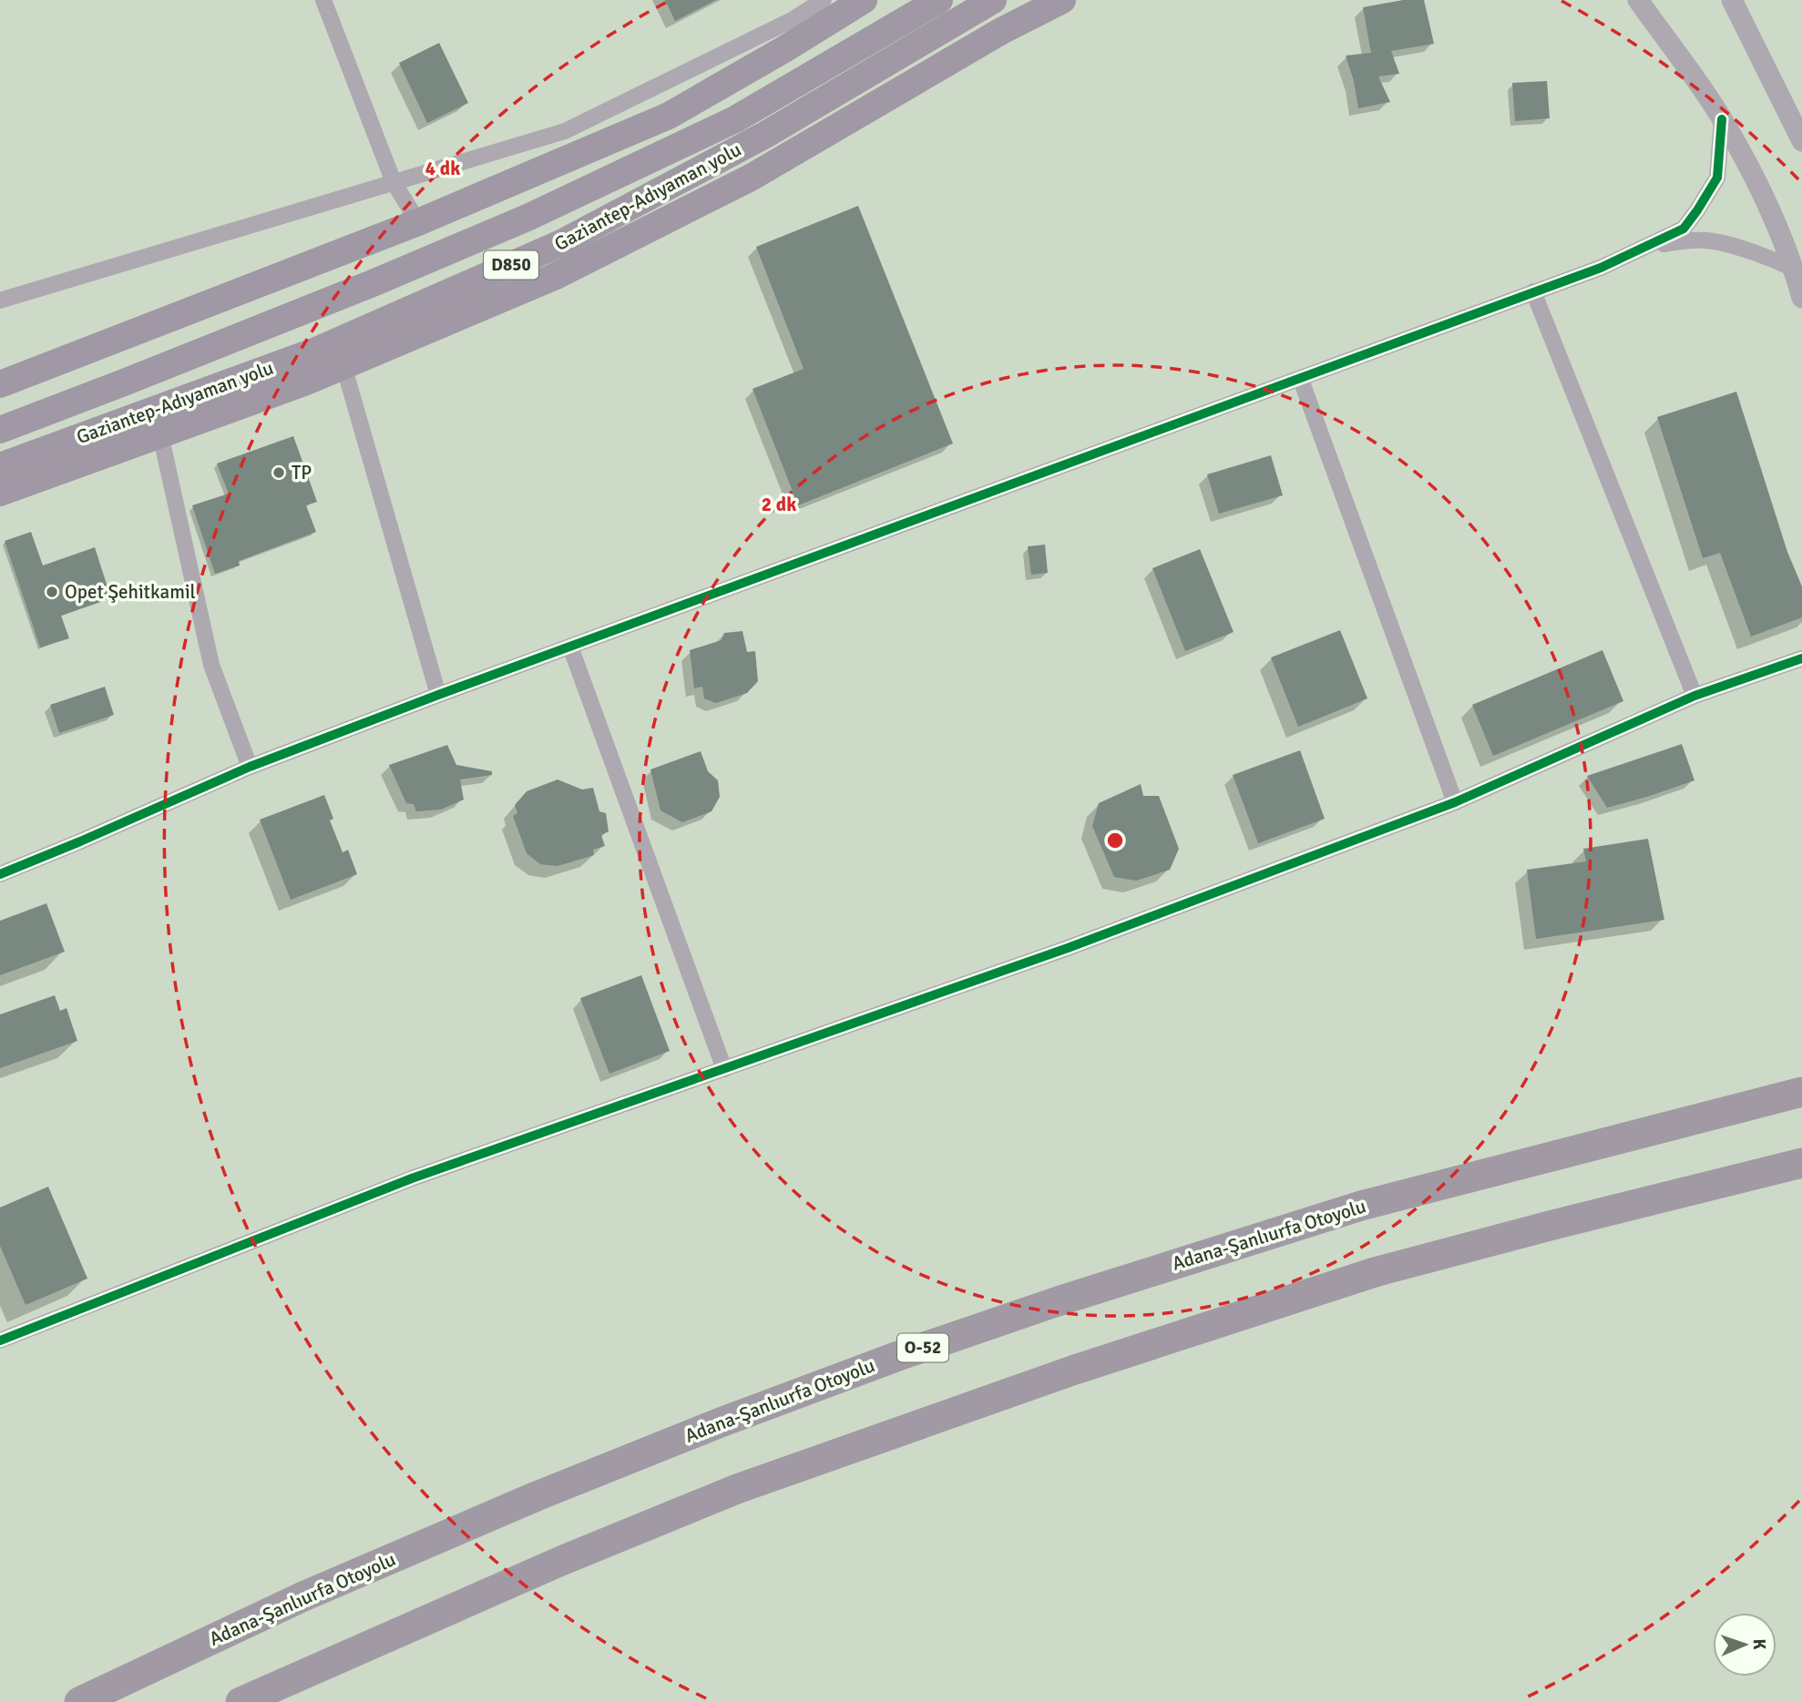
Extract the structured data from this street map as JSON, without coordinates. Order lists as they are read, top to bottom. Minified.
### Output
{"streets":{"highway":["Gaziantep-Adıyaman yolu","D850","Adana-Şanlıurfa Otoyolu","O-52"]},"places":["TP","Opet Şehitkamil"],"north":"right","rings":["4 dk","2 dk"]}
